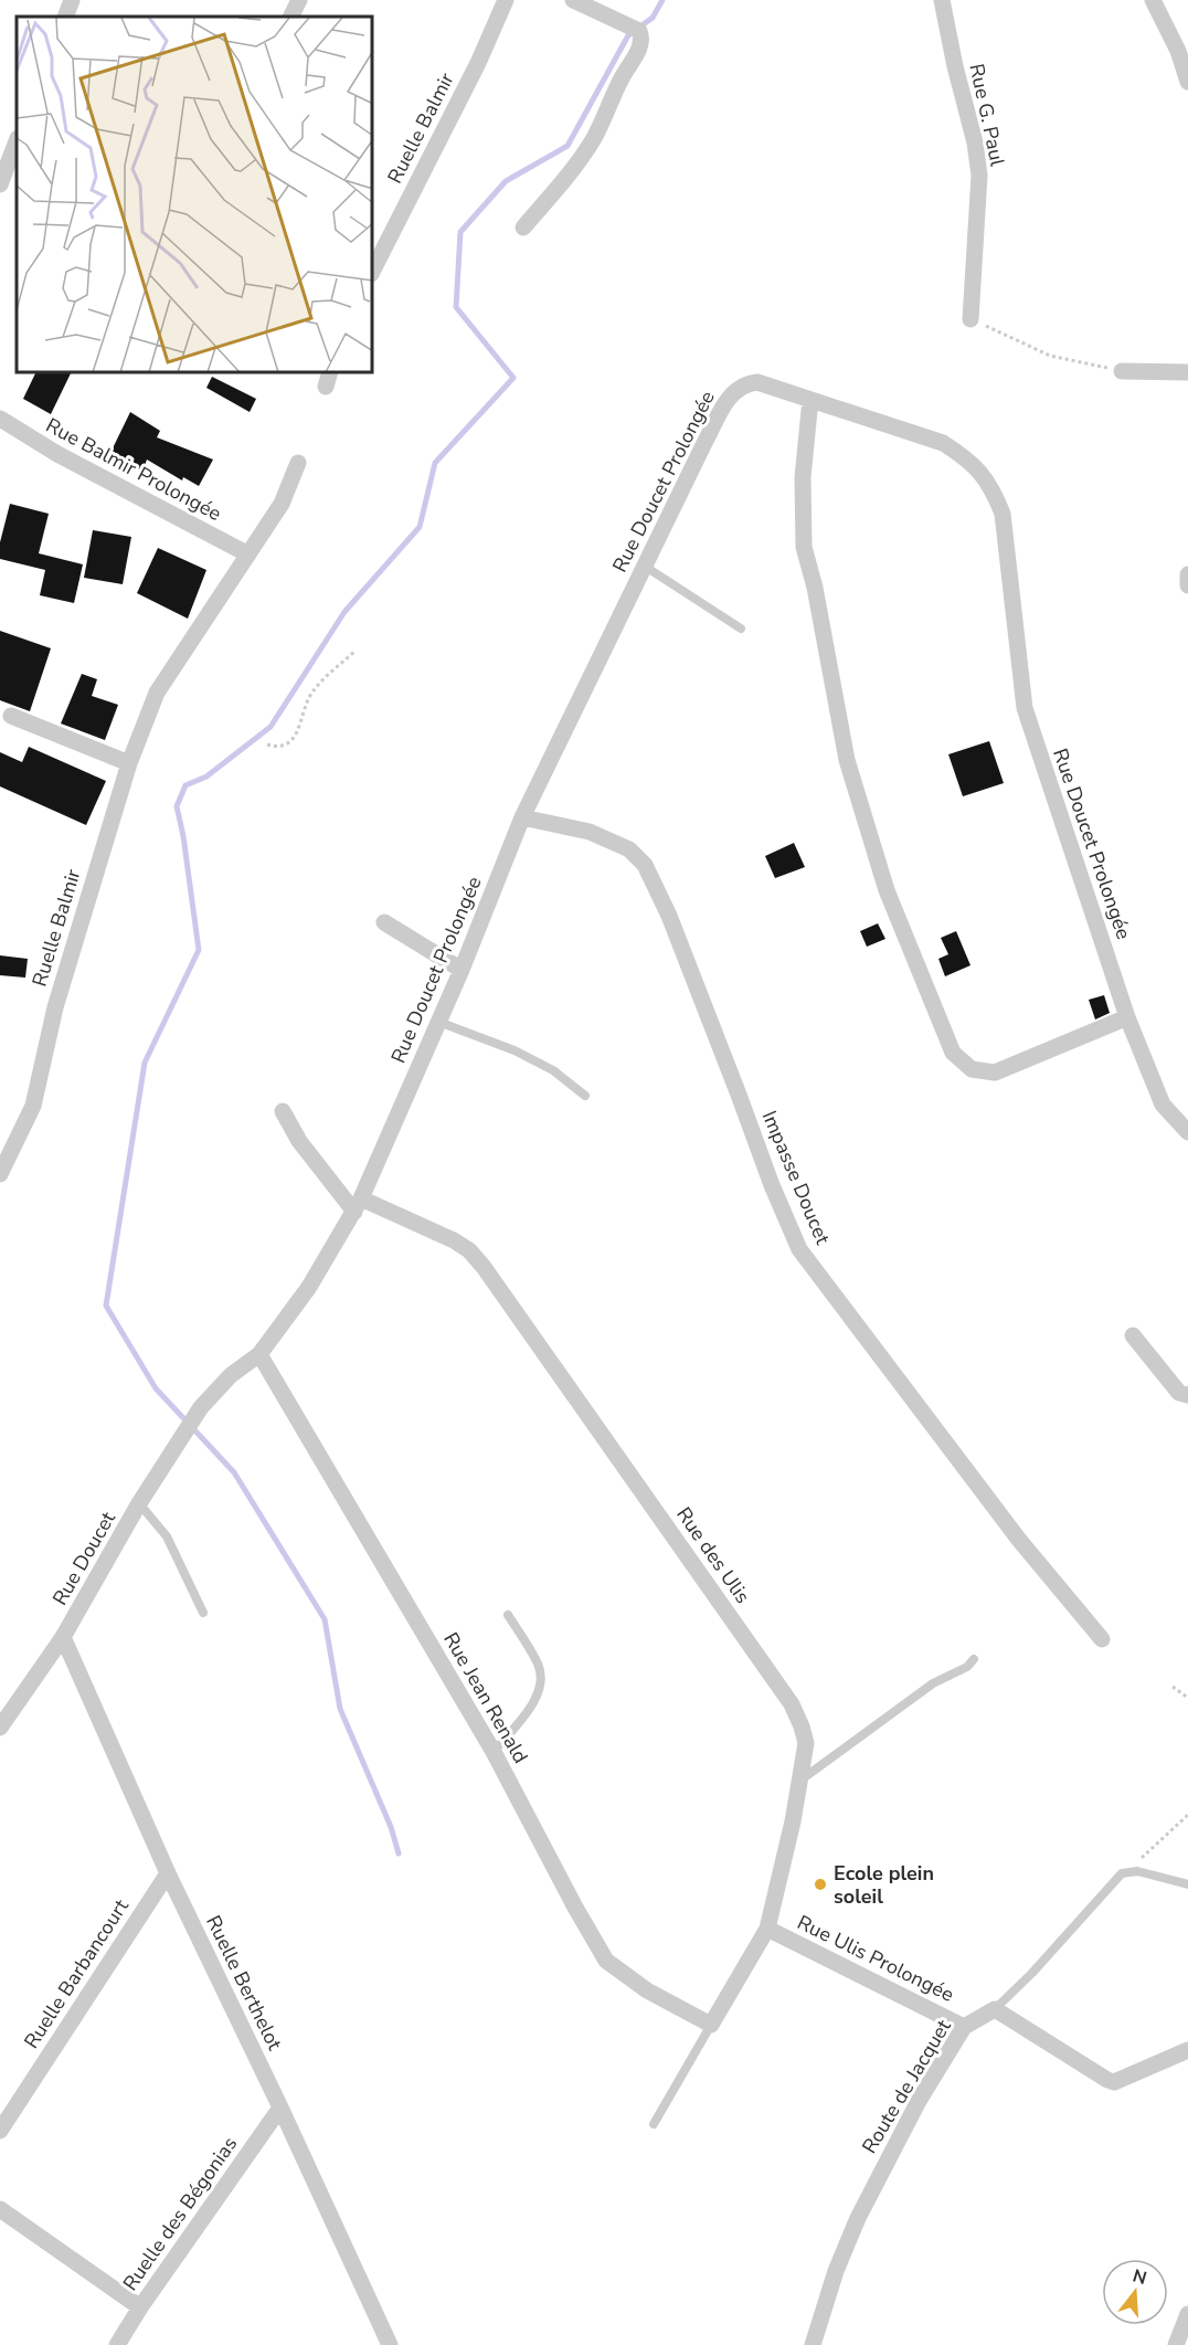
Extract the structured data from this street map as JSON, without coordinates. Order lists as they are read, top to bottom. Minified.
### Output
{"streets":{"street":["Rue G. Paul","Ruelle Balmir","Rue Balmir Prolongée","Rue Doucet Prolongée","Impasse Doucet","Rue des Ulis","Rue Doucet","Rue Jean Renald","Rue Ulis Prolongée","Ruelle Barbancourt","Ruelle Berthelot","Route de Jacquet","Ruelle des Bégonias"]},"crossings":[["Ruelle Balmir","Rue Balmir Prolongée"],["Rue Doucet Prolongée","Impasse Doucet"],["Rue Doucet Prolongée","Rue des Ulis"],["Rue Doucet Prolongée","Rue Doucet"],["Rue Doucet Prolongée","Rue Jean Renald"],["Rue des Ulis","Rue Jean Renald"],["Rue des Ulis","Rue Ulis Prolongée"],["Rue Doucet","Ruelle Berthelot"],["Rue Ulis Prolongée","Route de Jacquet"],["Ruelle Barbancourt","Ruelle Berthelot"],["Ruelle Berthelot","Ruelle des Bégonias"]],"places":["Ecole plein soleil"],"north":"top"}
